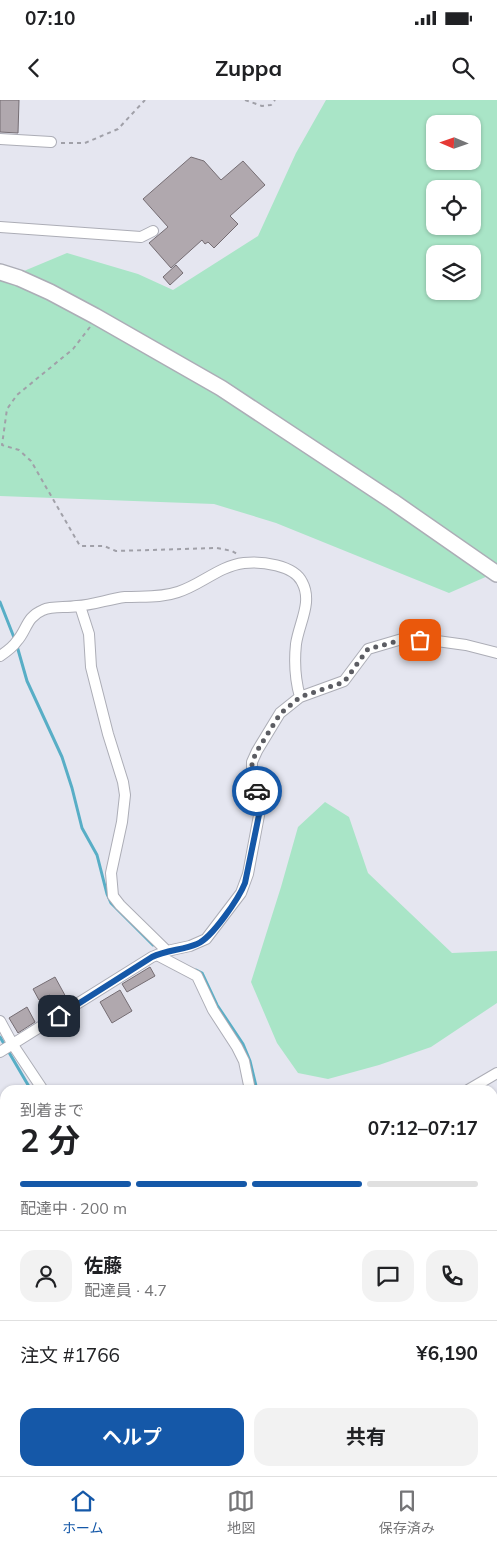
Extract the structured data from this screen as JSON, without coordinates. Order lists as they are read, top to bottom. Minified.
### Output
{"north":"left","page":{"status":"07:10","header":"Zuppa","heading":["2 分","到着まで","07:12–07:17"],"panel":["佐藤","配達員 · 4.7","注文 #1766","¥6,190"],"bar":"配達中 · 200 m","buttons":["ヘルプ","共有"],"tabs":["ホーム","地図","保存済み"]}}
